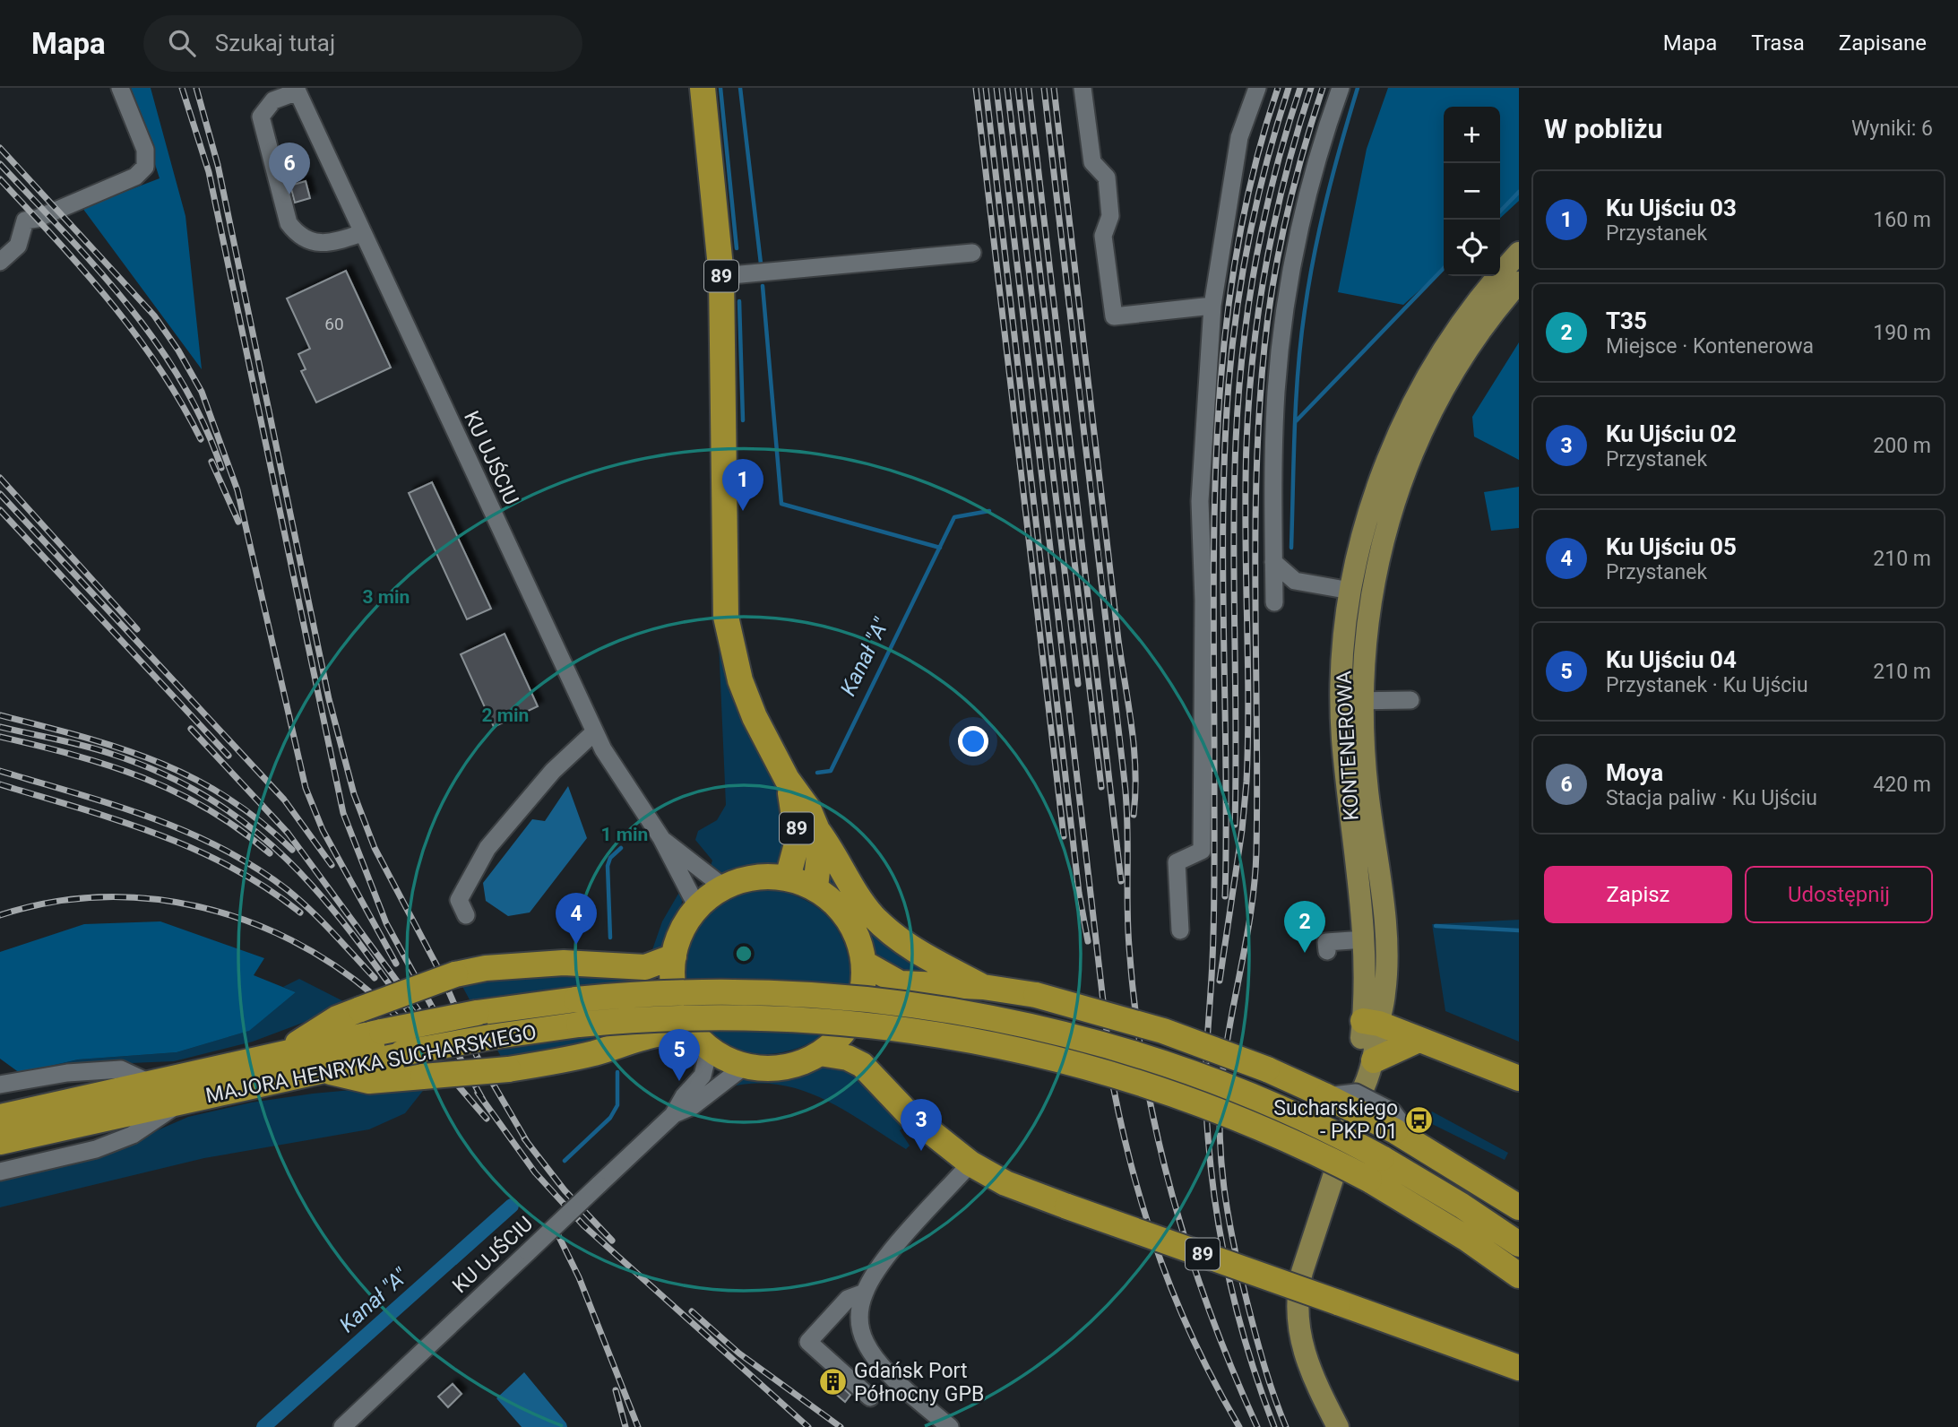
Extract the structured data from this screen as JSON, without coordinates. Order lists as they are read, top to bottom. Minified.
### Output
{"streets":{"highway":["89","MAJORA HENRYKA SUCHARSKIEGO"],"main road":["KONTENEROWA"],"street":["KU UJŚCIU"]},"crossings":[["89","KU UJŚCIU"]],"water":["Kanał \"A\""],"places":{"bus stop":["Sucharskiego - PKP 01"],"building":["Gdańsk Port Północny GPB"]},"house_numbers":["60"],"page":{"header":"Mapa","search":"Szukaj tutaj","nav":["Mapa","Trasa","Zapisane"],"heading":["W pobliżu","Wyniki: 6"],"map_buttons":["+","−"],"pins":["6","1","4","2","5","3"],"list":[{"mark":"1","name":"Ku Ujściu 03","note":"Przystanek","value":"160 m"},{"mark":"2","name":"T35","note":"Miejsce · Kontenerowa","value":"190 m"},{"mark":"3","name":"Ku Ujściu 02","note":"Przystanek","value":"200 m"},{"mark":"4","name":"Ku Ujściu 05","note":"Przystanek","value":"210 m"},{"mark":"5","name":"Ku Ujściu 04","note":"Przystanek · Ku Ujściu","value":"210 m"},{"mark":"6","name":"Moya","note":"Stacja paliw · Ku Ujściu","value":"420 m"}],"buttons":["Zapisz","Udostępnij"]},"rings":["3 min","2 min","1 min"]}
